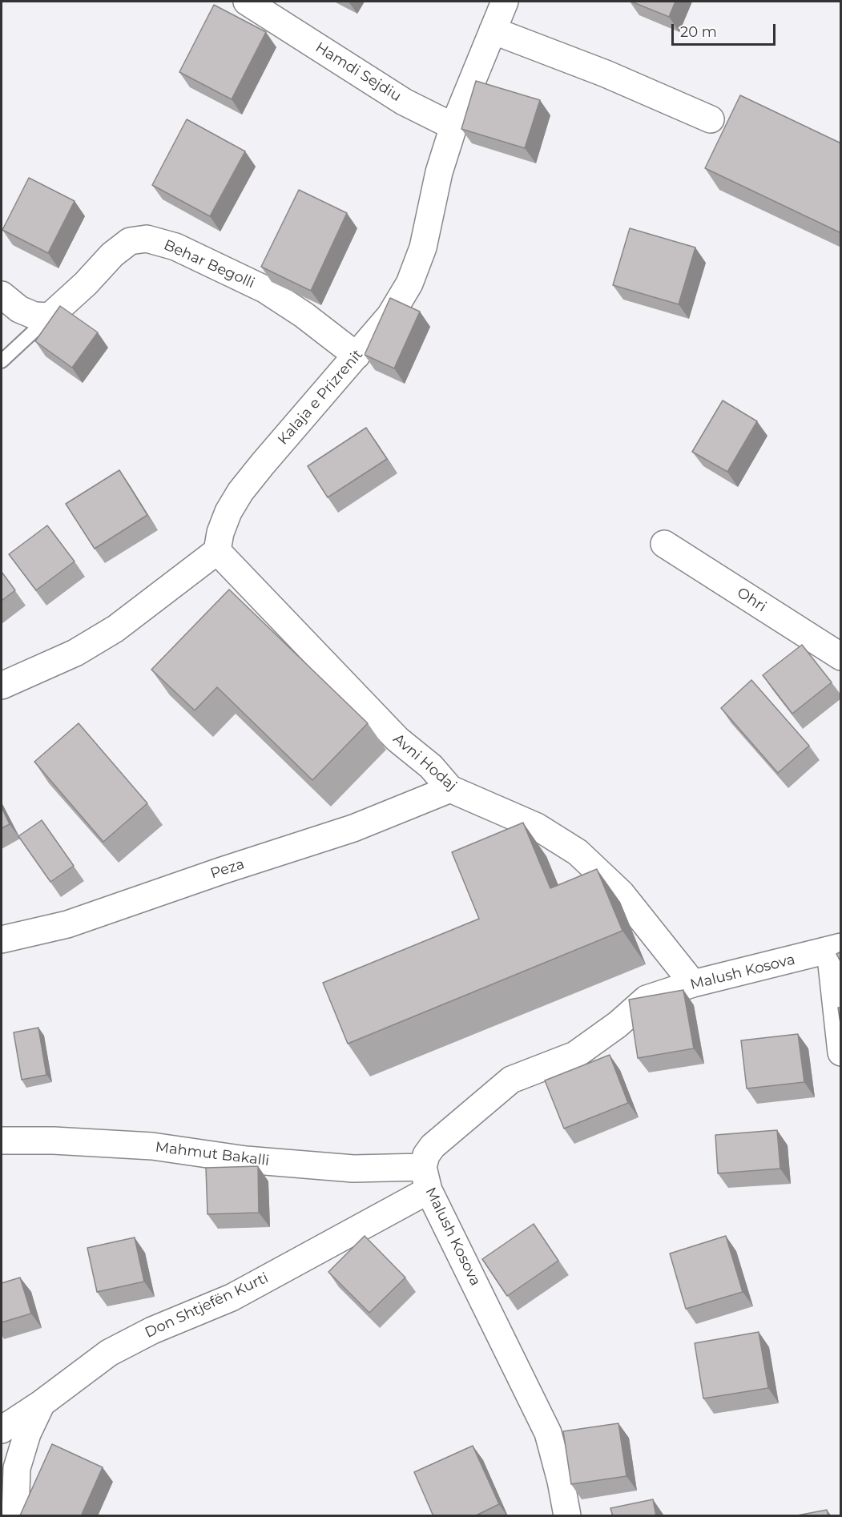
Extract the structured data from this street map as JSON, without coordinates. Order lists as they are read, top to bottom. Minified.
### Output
{"streets":{"street":["Hamdi Sejdiu","Behar Begolli","Kalaja e Prizrenit","Ohri","Avni Hodaj","Peza","Malush Kosova","Mahmut Bakalli","Don Shtjefën Kurti"]},"crossings":[["Hamdi Sejdiu","Kalaja e Prizrenit"],["Behar Begolli","Kalaja e Prizrenit"],["Kalaja e Prizrenit","Avni Hodaj"],["Avni Hodaj","Peza"],["Avni Hodaj","Malush Kosova"],["Malush Kosova","Mahmut Bakalli"],["Malush Kosova","Don Shtjefën Kurti"],["Mahmut Bakalli","Don Shtjefën Kurti"]],"scale_bar":"20 m"}
